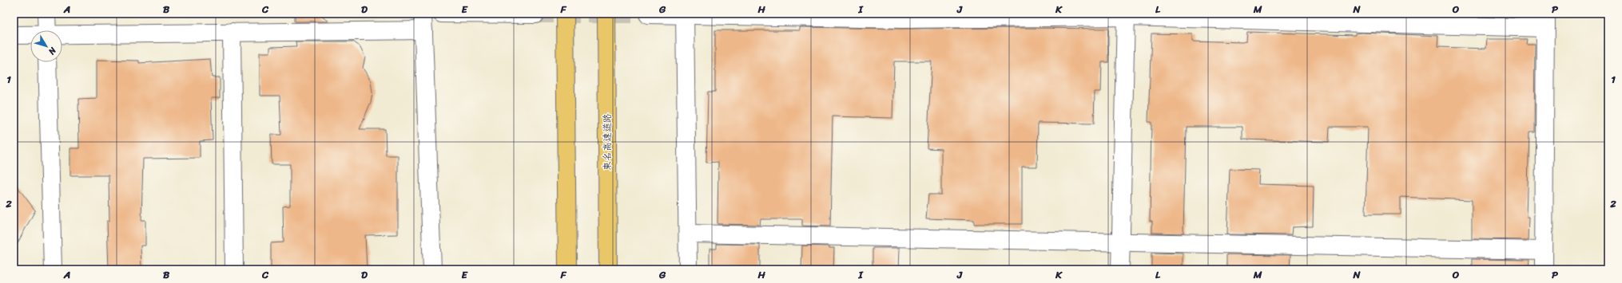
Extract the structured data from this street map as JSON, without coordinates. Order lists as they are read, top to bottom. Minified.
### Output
{"streets":{"highway":["東名高速道路"]},"north":"bottom right","grid":{"columns":["A","B","C","D","E","F","G","H","I","J","K","L","M","N","O","P"],"rows":["1","2"]}}
